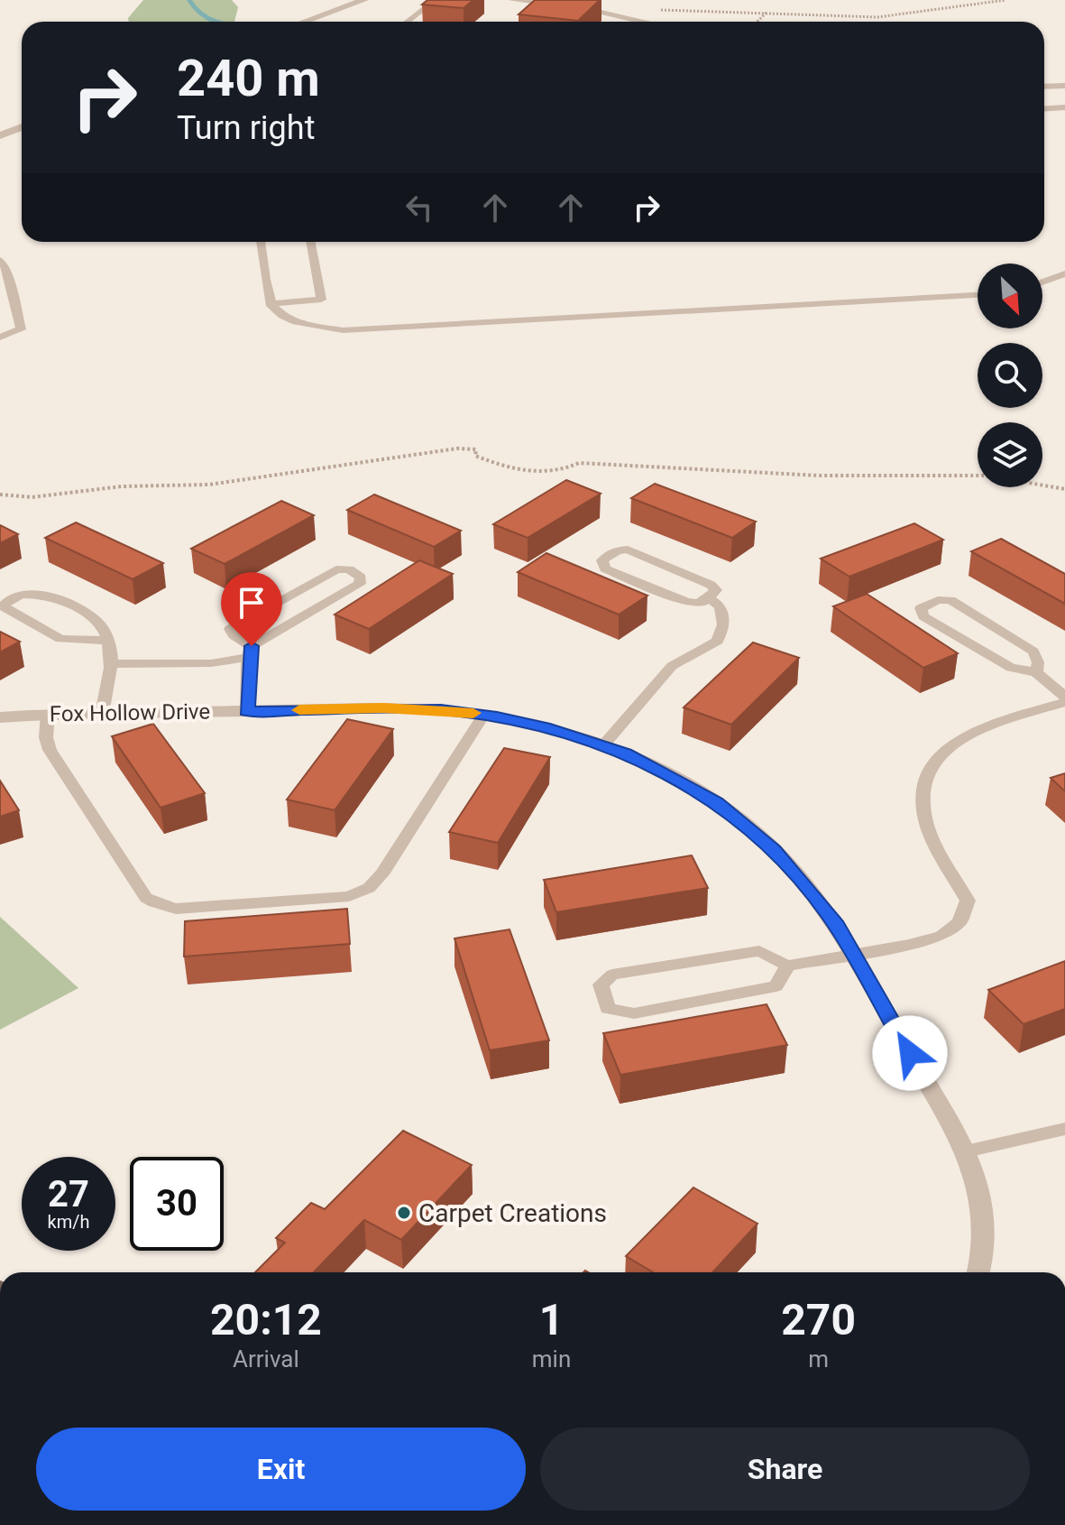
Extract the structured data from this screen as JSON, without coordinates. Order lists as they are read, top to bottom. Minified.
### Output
{"streets":{"street":["Fox Hollow Drive"]},"places":["Carpet Creations"],"north":"bottom right","page":{"turn":["240 m","Turn right"],"speed":"27 km/h","limit":"30","eta":["20:12","Arrival","1","min","270","m"],"buttons":["Exit","Share"]}}
